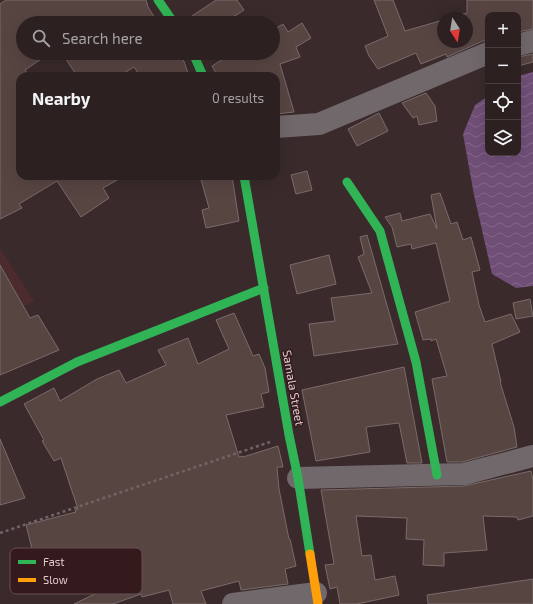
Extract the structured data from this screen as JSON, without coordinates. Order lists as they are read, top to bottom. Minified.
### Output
{"streets":{"street":["Samala Street"]},"legend":["Fast","Slow"],"north":"bottom","page":{"map_buttons":["+","−"],"search":"Search here","heading":["Nearby","0 results"]}}
